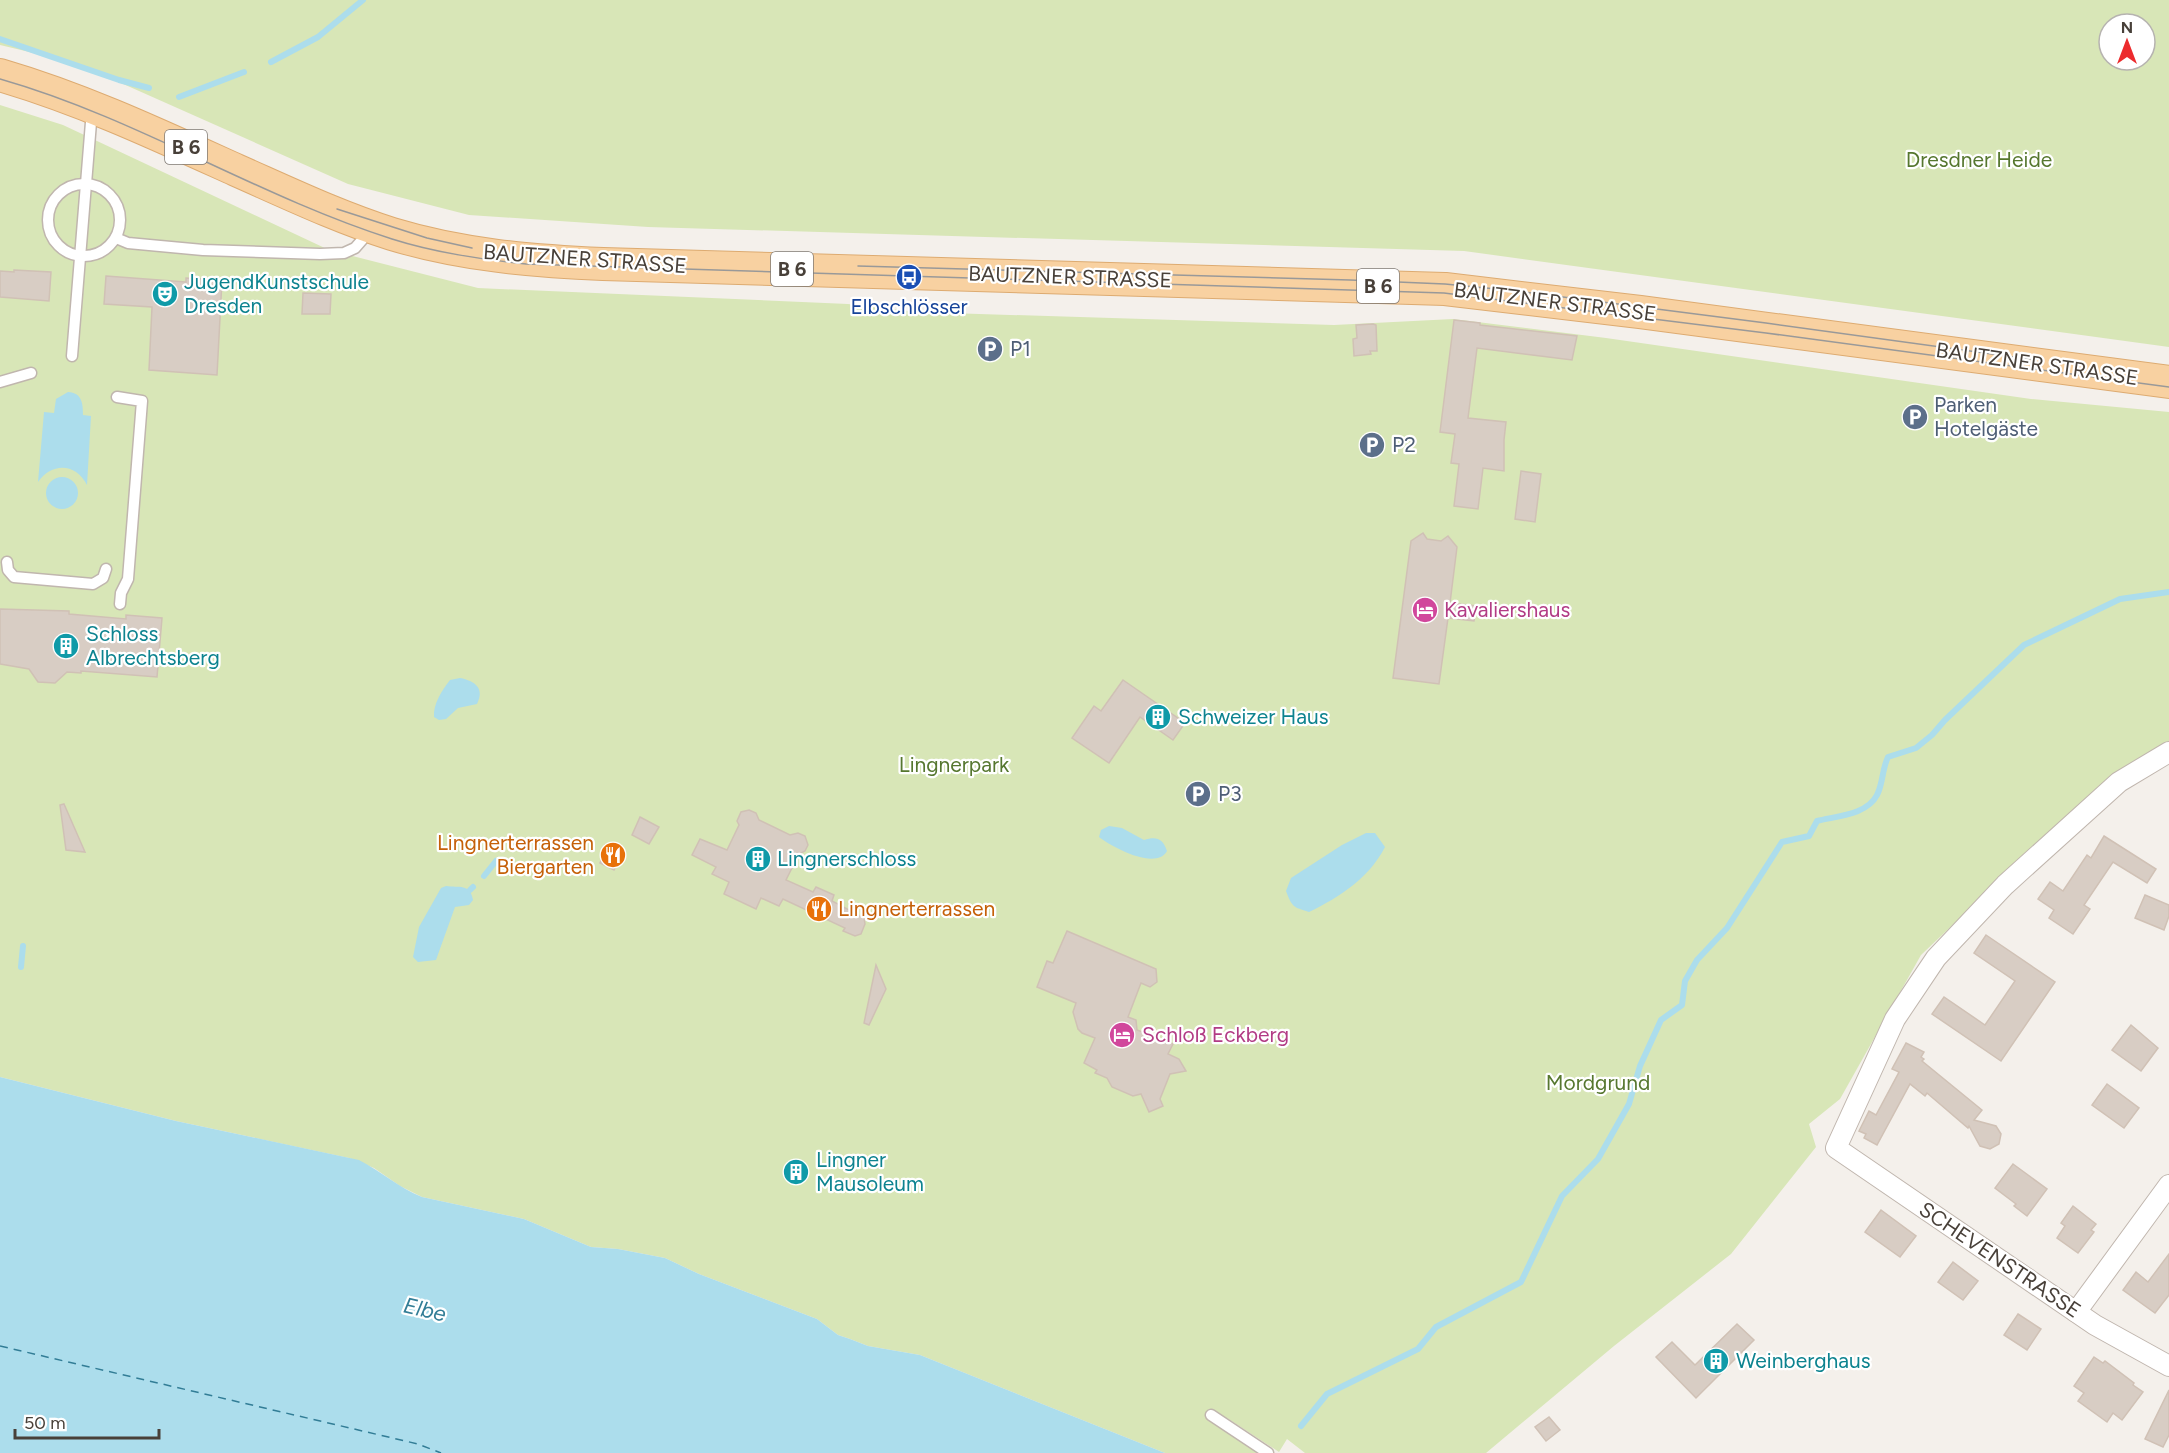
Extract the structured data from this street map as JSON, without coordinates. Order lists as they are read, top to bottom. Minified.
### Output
{"streets":{"main road":["B 6","BAUTZNER STRASSE"],"street":["SCHEVENSTRASSE"]},"water":["Elbe"],"parks":["Dresdner Heide","Lingnerpark","Mordgrund"],"places":{"bus stop":["Elbschlösser"],"theatre":["JugendKunstschule Dresden"],"parking":["P1","Parken Hotelgäste","P2","P3"],"hotel":["Kavaliershaus","Schloß Eckberg"],"building":["Schloss Albrechtsberg","Schweizer Haus","Lingnerschloss","Lingner Mausoleum","Weinberghaus"],"restaurant":["Lingnerterrassen Biergarten","Lingnerterrassen"]},"scale_bar":"50 m","north":"top"}
